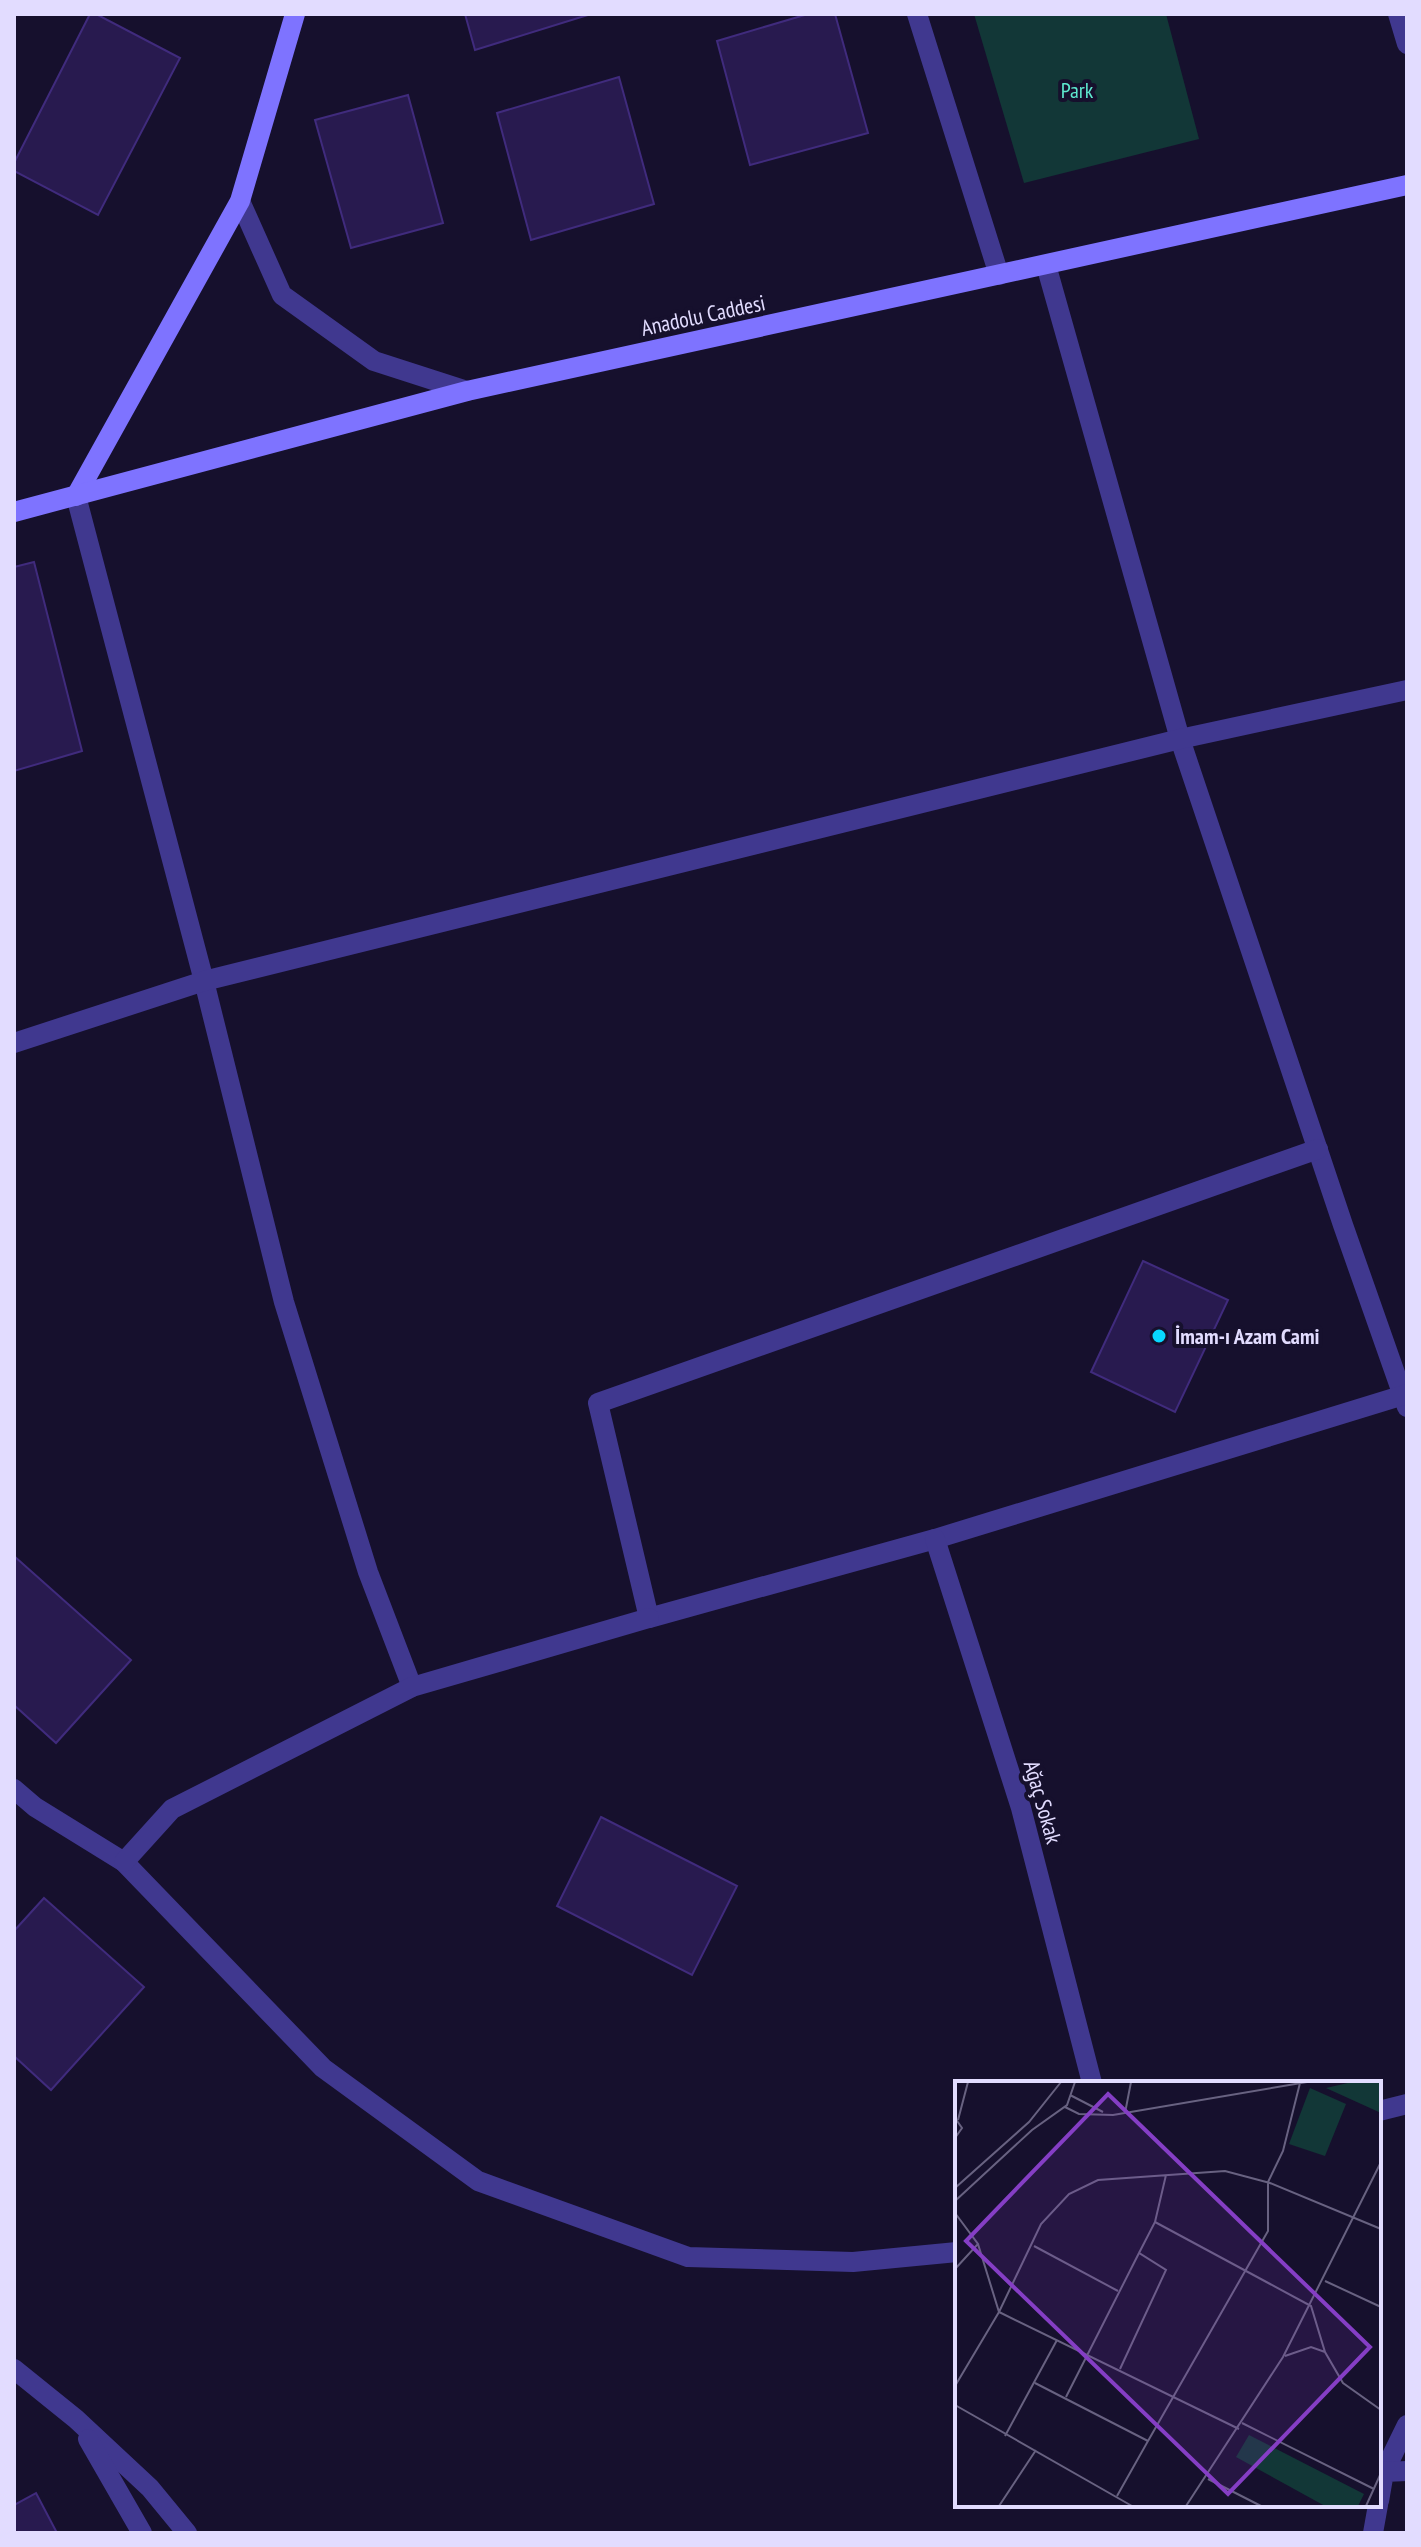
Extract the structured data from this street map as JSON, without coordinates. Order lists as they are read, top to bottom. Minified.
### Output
{"streets":{"street":["Anadolu Caddesi","Ağaç Sokak"]},"parks":["Park"],"places":["İmam-ı Azam Cami"]}
